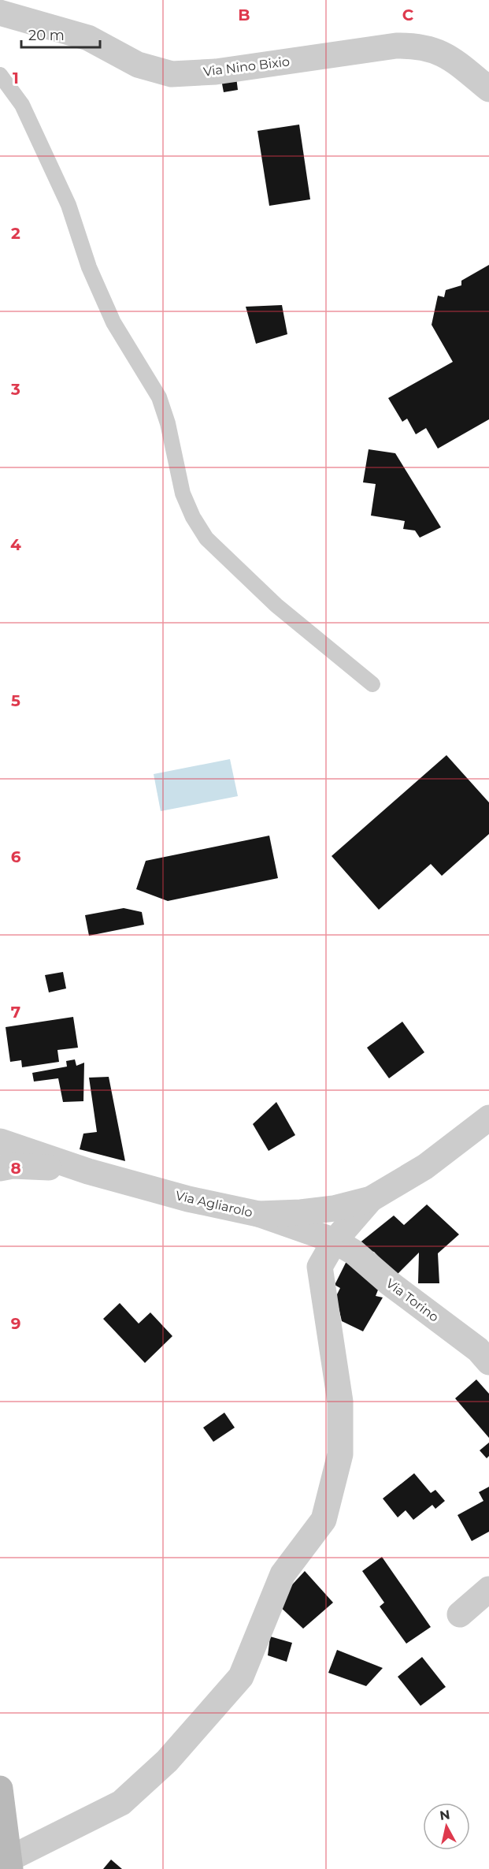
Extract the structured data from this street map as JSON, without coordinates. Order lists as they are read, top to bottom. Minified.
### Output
{"streets":{"street":["Via Nino Bixio","Via Agliarolo","Via Torino"]},"crossings":[["Via Agliarolo","Via Torino"]],"scale_bar":"20 m","north":"top","grid":{"columns":["B","C"],"rows":["1","2","3","4","5","6","7","8","9"]}}
